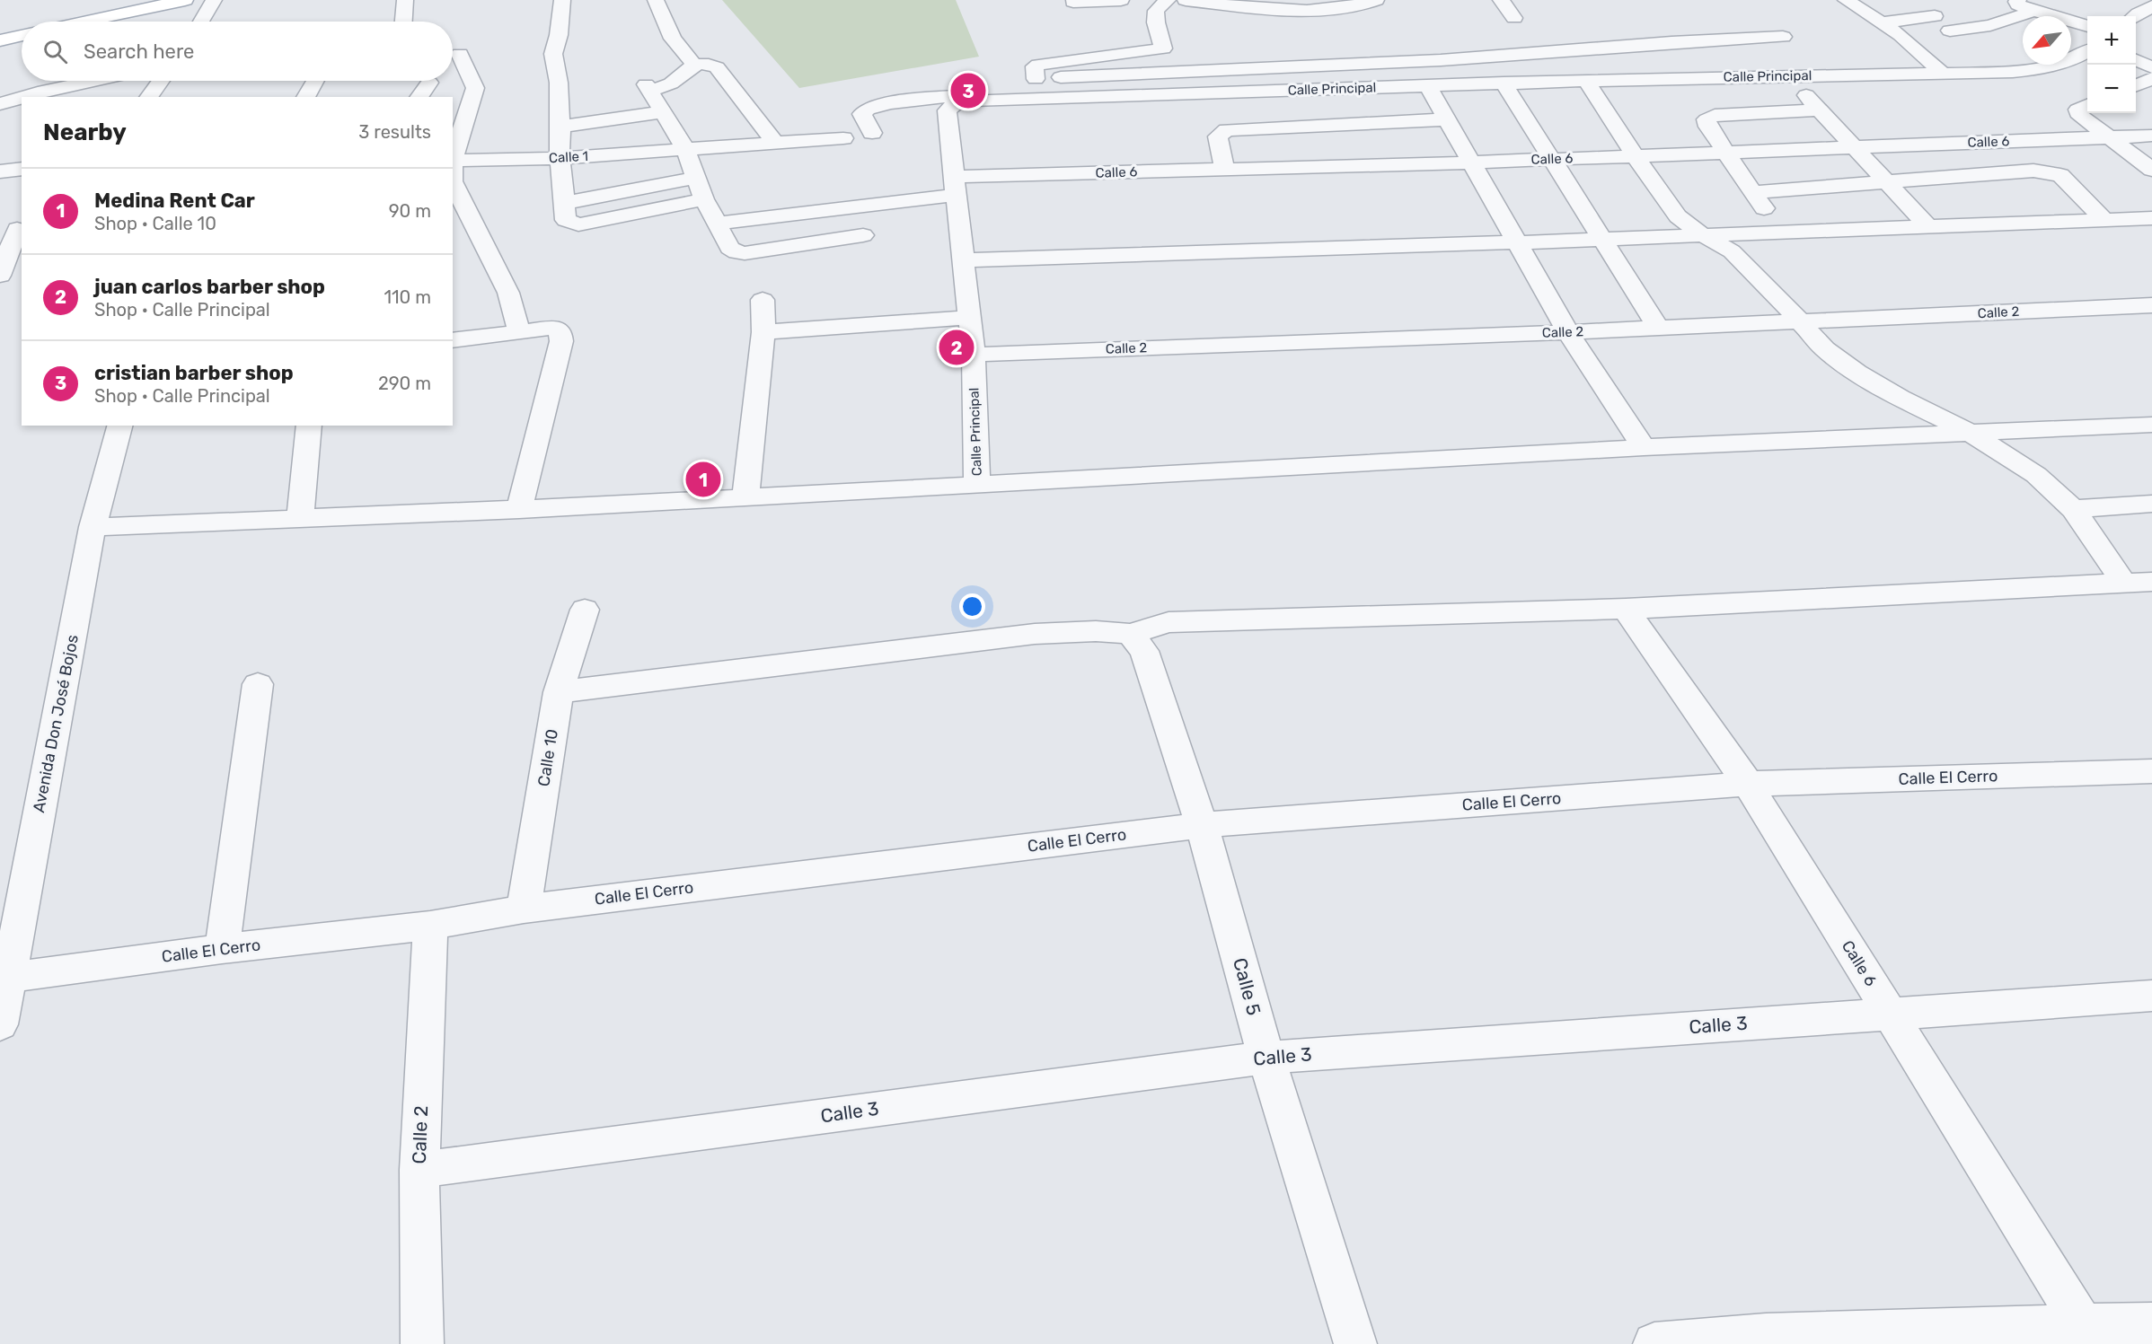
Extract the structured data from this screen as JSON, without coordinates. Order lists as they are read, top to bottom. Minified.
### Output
{"streets":{"street":["Calle Principal","Calle 6","Calle 1","Calle 2","Avenida Don José Bojos","Calle 10","Calle El Cerro","Calle 5","Calle 3"]},"crossings":[["Calle Principal","Calle 6"],["Calle Principal","Calle 2"],["Calle 6","Calle El Cerro"],["Calle 6","Calle 3"],["Calle 2","Calle El Cerro"],["Calle 2","Calle 3"],["Avenida Don José Bojos","Calle El Cerro"],["Calle 10","Calle El Cerro"],["Calle El Cerro","Calle 5"],["Calle 5","Calle 3"]],"north":"bottom left","page":{"map_buttons":["+","−"],"search":"Search here","pins":["3","2","1"],"heading":["Nearby","3 results"],"list":[{"mark":"1","name":"Medina Rent Car","note":"Shop · Calle 10","value":"90 m"},{"mark":"2","name":"juan carlos barber shop","note":"Shop · Calle Principal","value":"110 m"},{"mark":"3","name":"cristian barber shop","note":"Shop · Calle Principal","value":"290 m"}]}}
